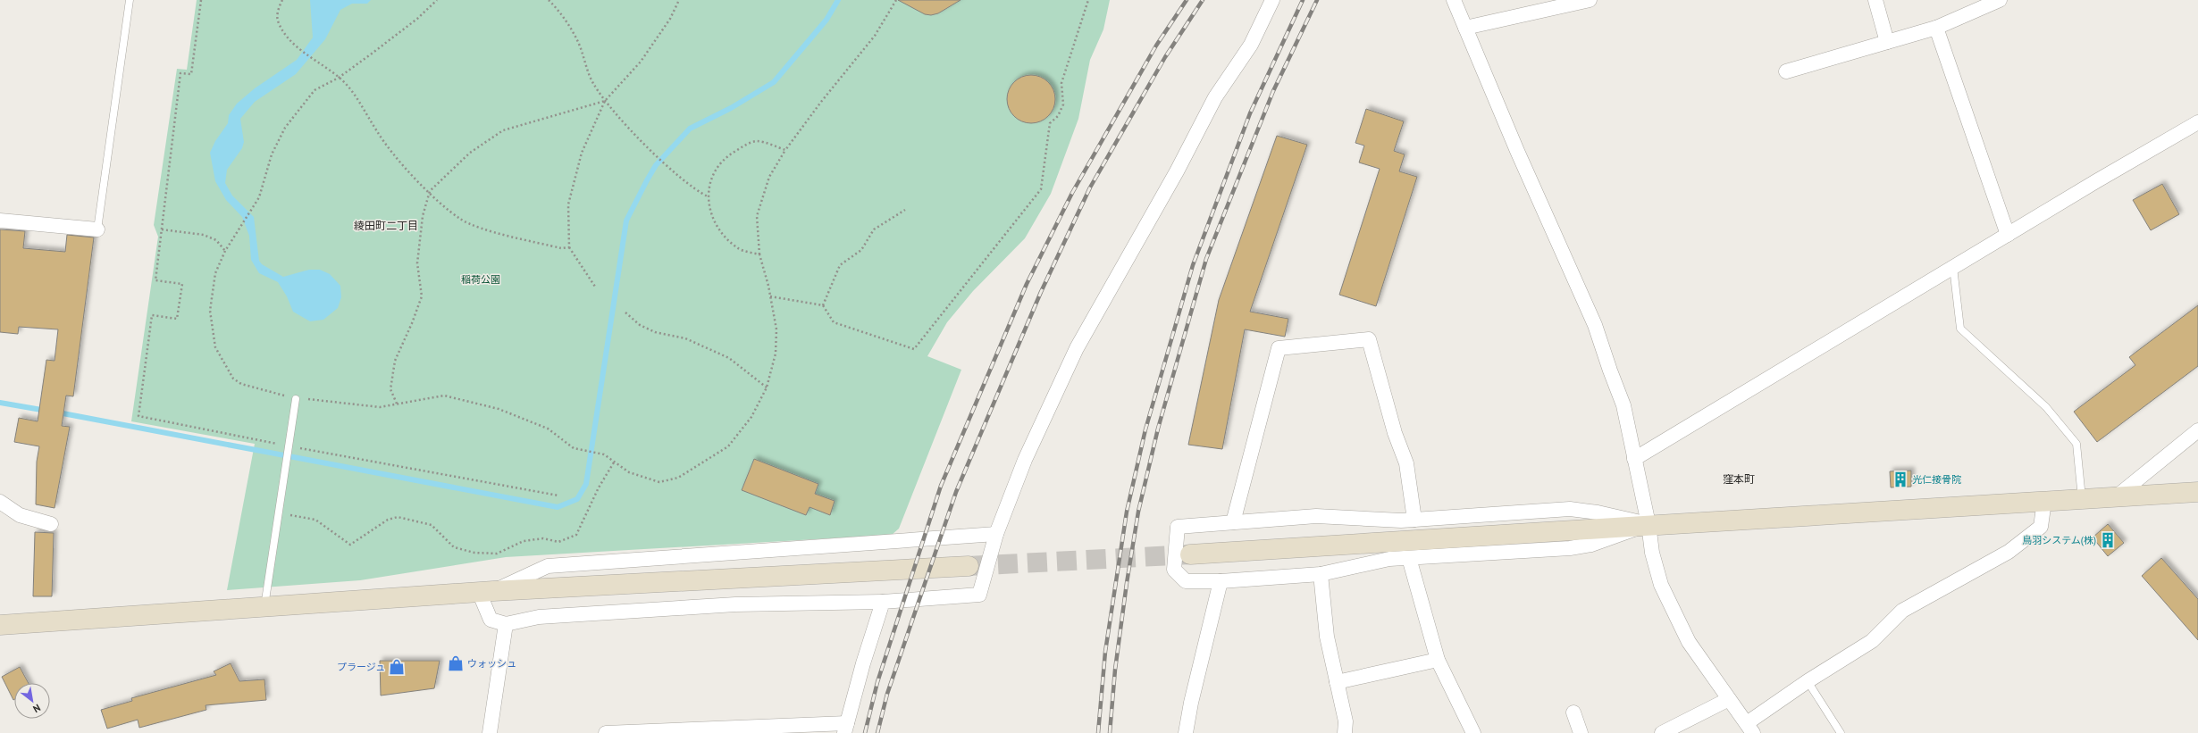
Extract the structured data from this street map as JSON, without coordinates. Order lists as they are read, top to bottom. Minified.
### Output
{"districts":["綾田町二丁目","窪本町"],"parks":["稲荷公園"],"places":{"building":["光仁接骨院","鳥羽システム(株)"],"shop":["ウォッシュ","プラージュ"]},"north":"bottom right"}
